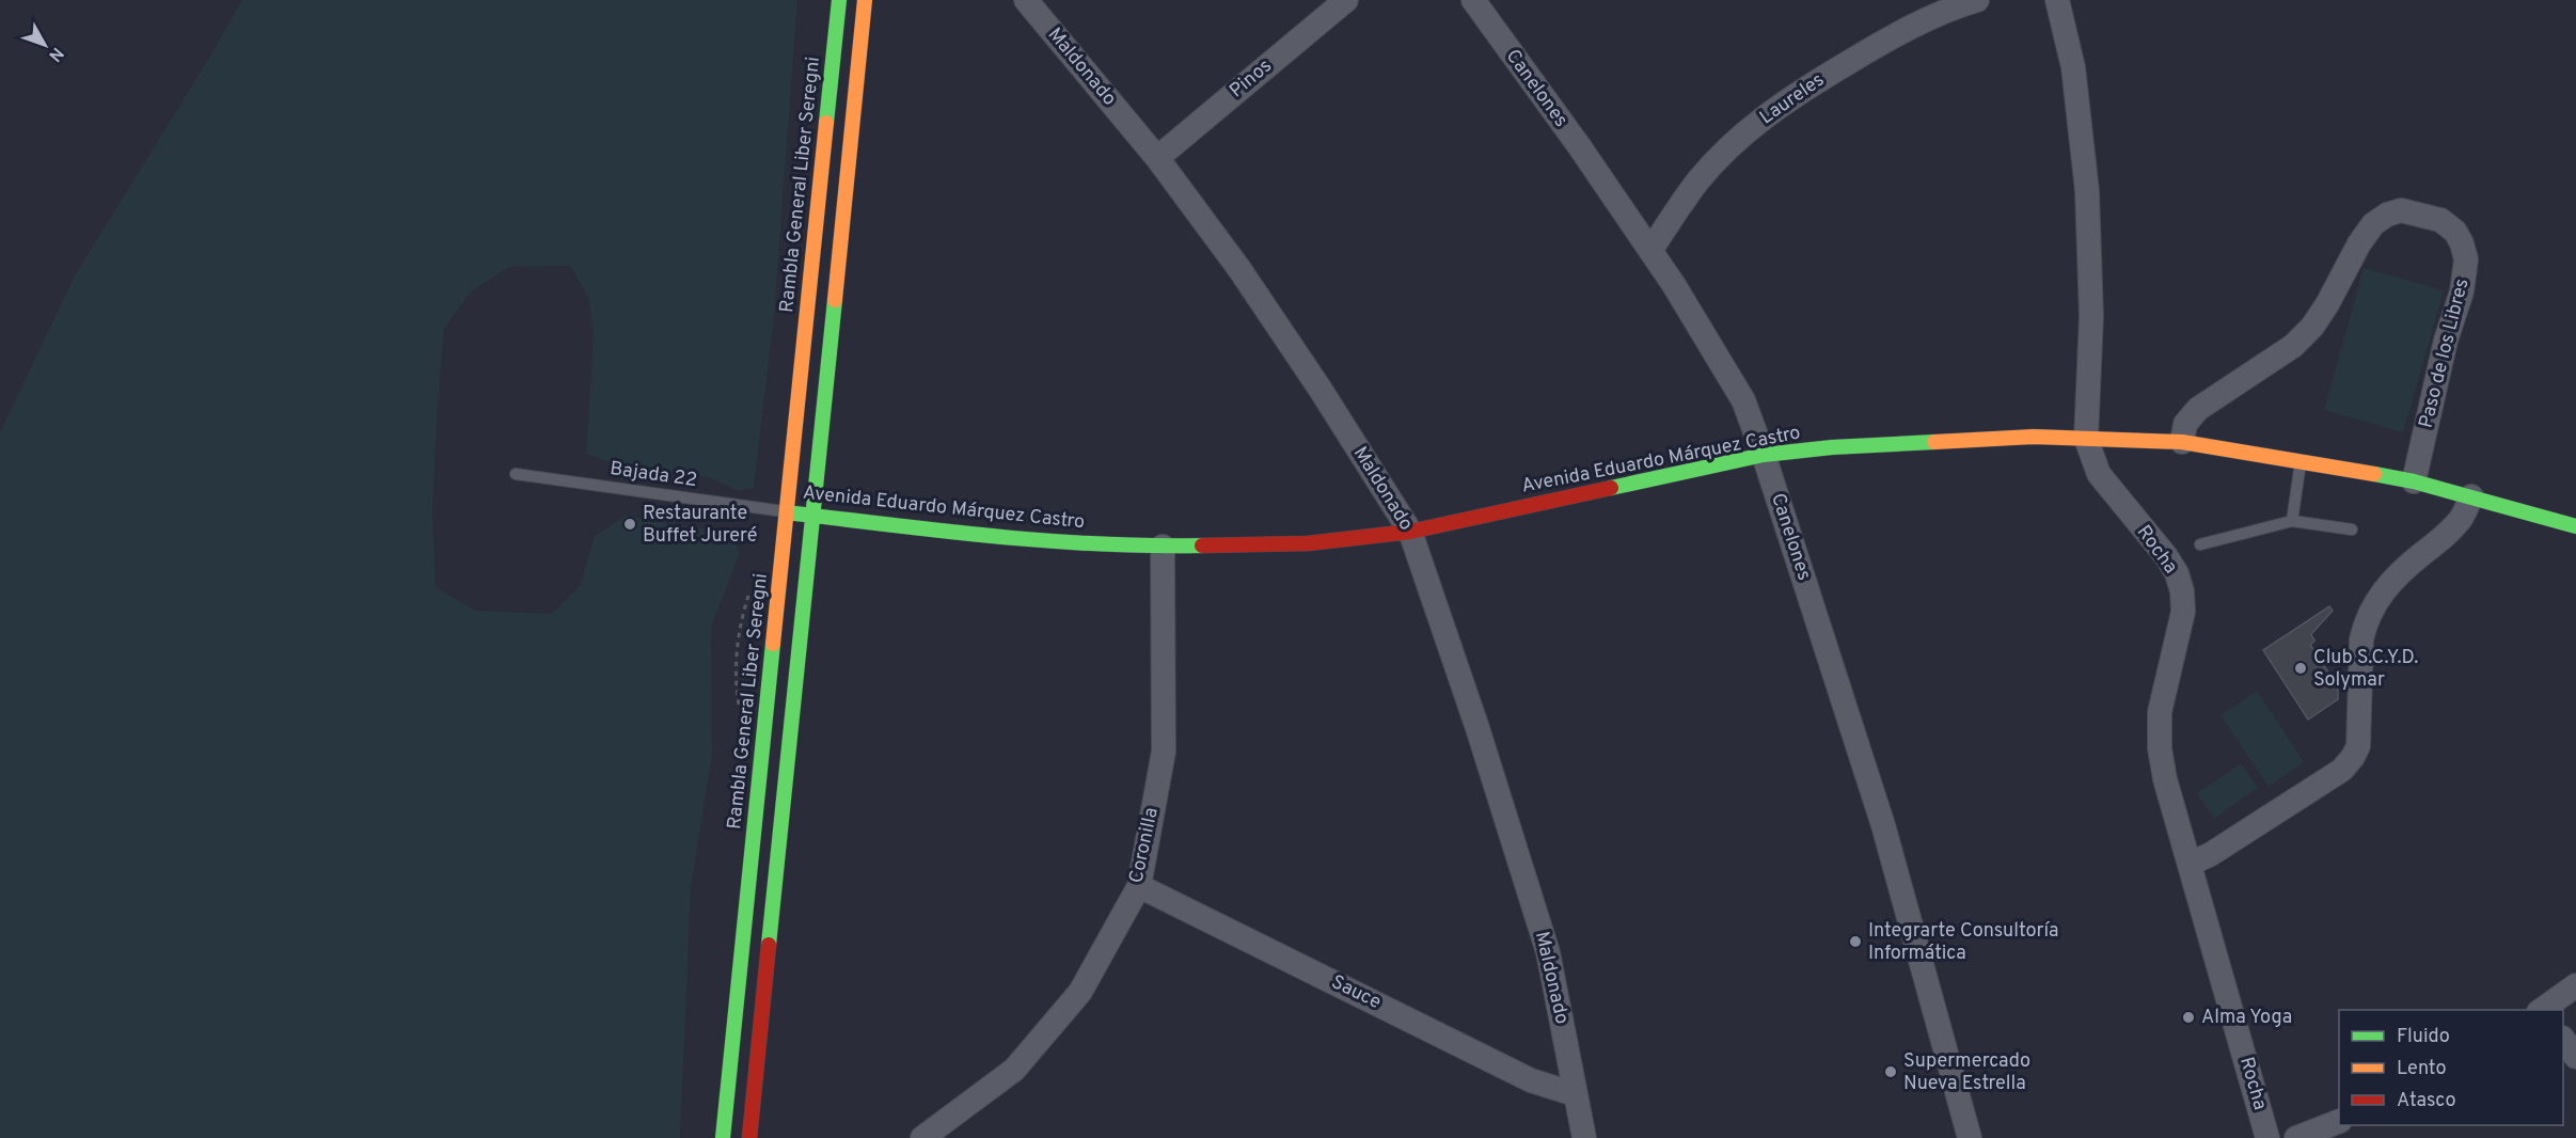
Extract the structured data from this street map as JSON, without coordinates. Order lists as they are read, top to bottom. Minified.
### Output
{"streets":{"main road":["Rambla General Liber Seregni","Avenida Eduardo Márquez Castro"],"street":["Maldonado","Pinos","Canelones","Laureles","Paso de los Libres","Rocha","Coronilla","Sauce"],"lane":["Bajada 22"]},"crossings":[["Maldonado","Pinos"],["Maldonado","Avenida Eduardo Márquez Castro"],["Maldonado","Sauce"],["Canelones","Laureles"],["Canelones","Avenida Eduardo Márquez Castro"],["Rambla General Liber Seregni","Avenida Eduardo Márquez Castro"],["Rambla General Liber Seregni","Bajada 22"],["Paso de los Libres","Avenida Eduardo Márquez Castro"],["Avenida Eduardo Márquez Castro","Bajada 22"],["Avenida Eduardo Márquez Castro","Rocha"],["Avenida Eduardo Márquez Castro","Coronilla"],["Coronilla","Sauce"]],"places":["Restaurante Buffet Jureré","Club S.C.Y.D. Solymar","Integrarte Consultoría Informática","Alma Yoga","Supermercado Nueva Estrella"],"legend":["Fluido","Lento","Atasco"],"north":"bottom right"}
